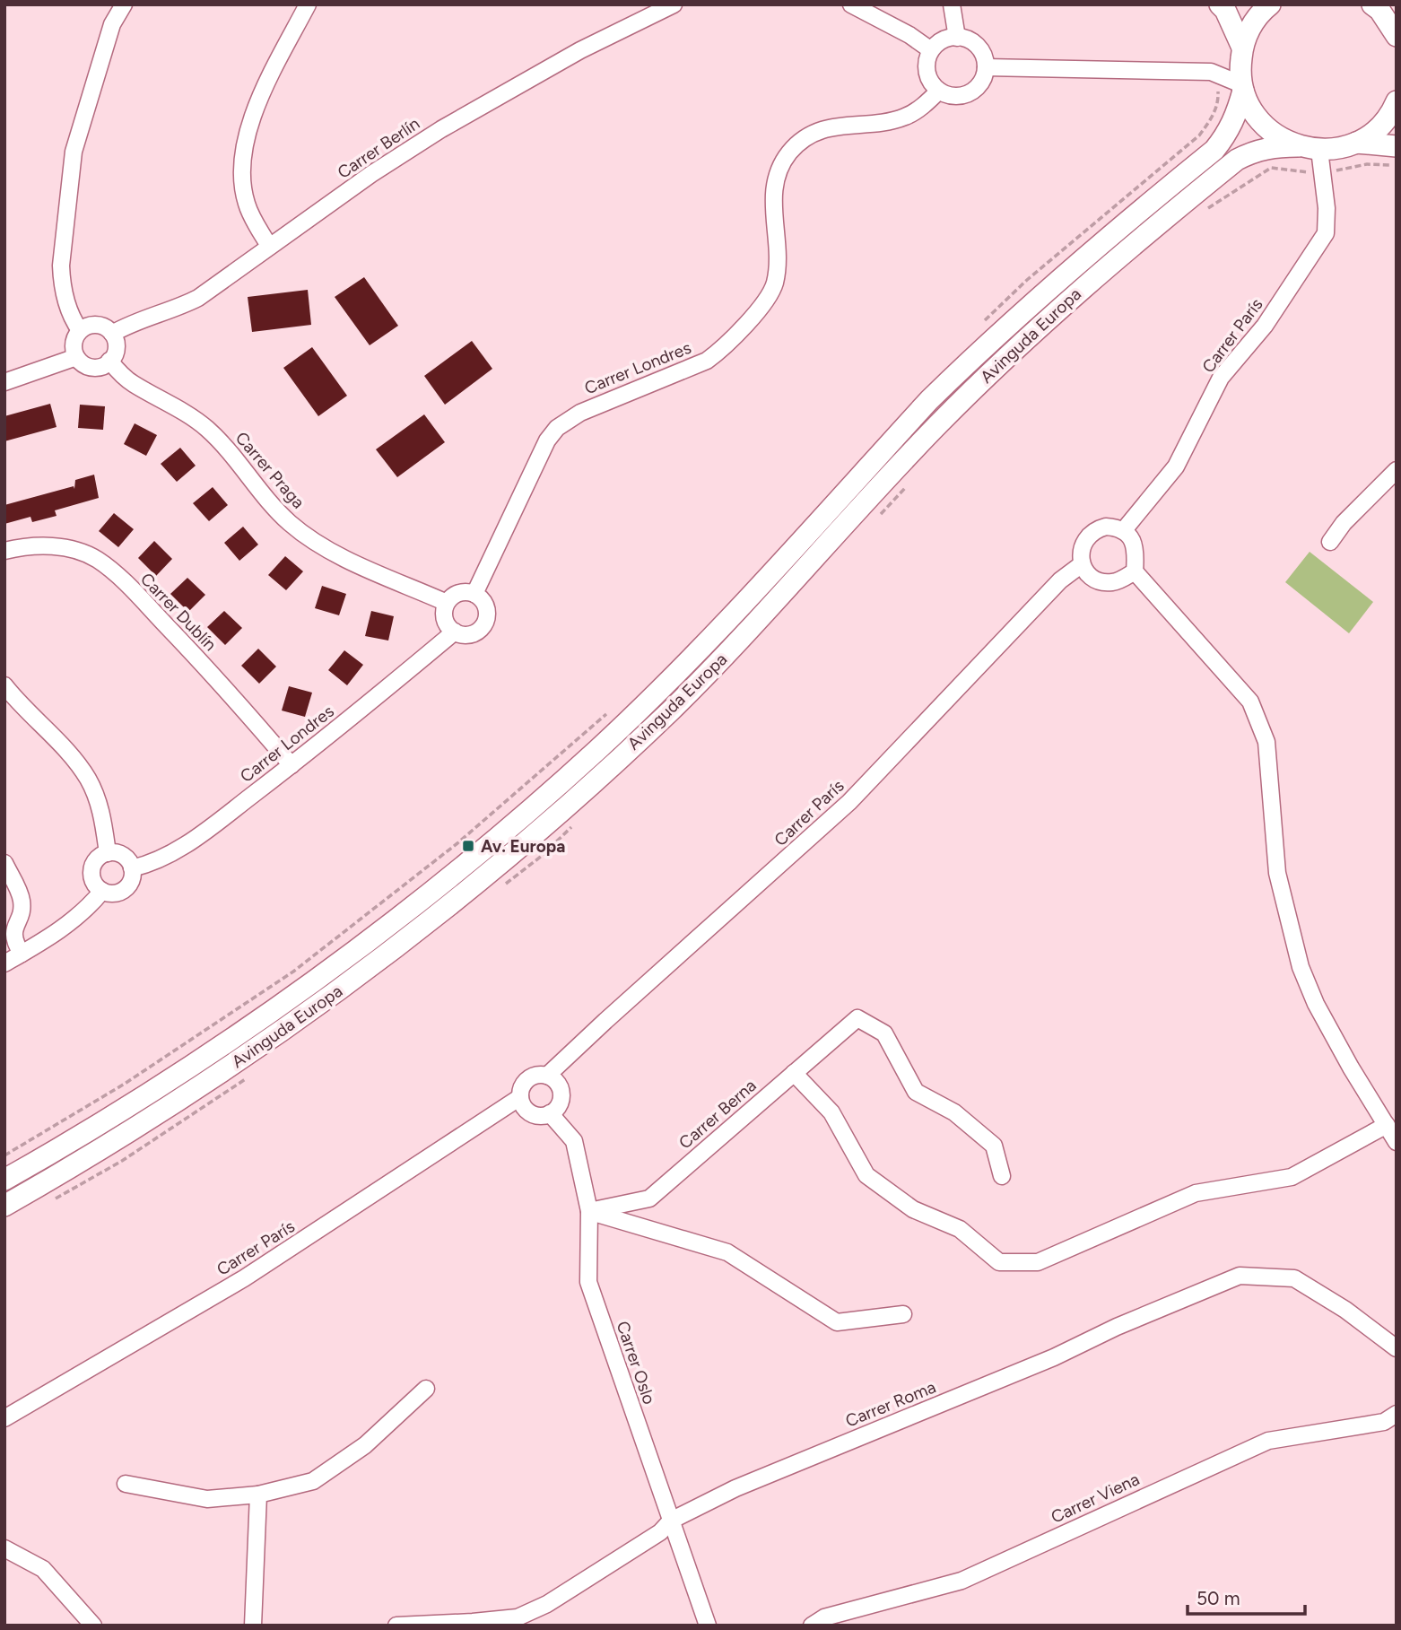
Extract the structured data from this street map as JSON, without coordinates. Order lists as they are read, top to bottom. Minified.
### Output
{"streets":{"main road":["Avinguda Europa"],"street":["Carrer Berlín","Carrer París","Carrer Londres","Carrer Praga","Carrer Dublín","Carrer Berna","Carrer Oslo","Carrer Roma","Carrer Viena"]},"crossings":[["Carrer Berlín","Carrer Praga"],["Carrer París","Carrer Oslo"],["Carrer Londres","Carrer Praga"],["Carrer Londres","Carrer Dublín"],["Carrer Berna","Carrer Oslo"],["Carrer Oslo","Carrer Roma"]],"places":{"transit":["Av. Europa"]},"scale_bar":"50 m"}
